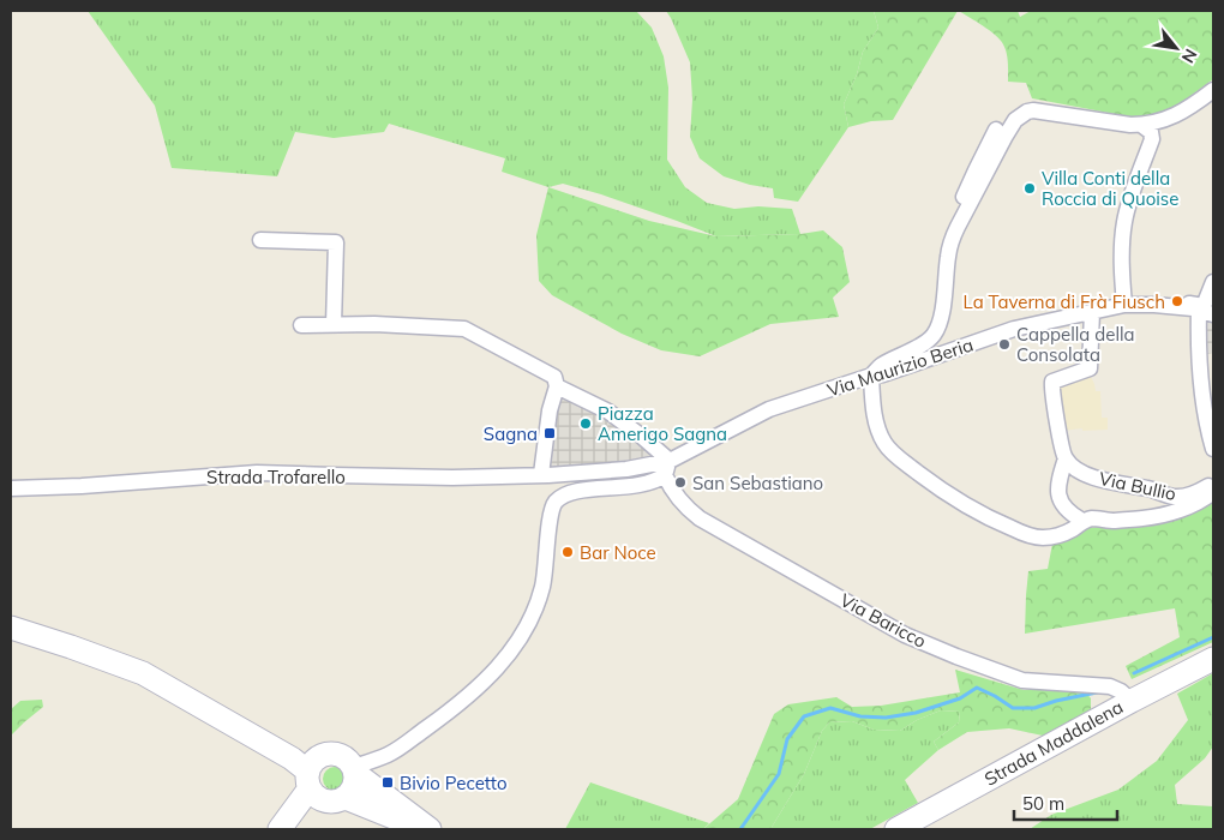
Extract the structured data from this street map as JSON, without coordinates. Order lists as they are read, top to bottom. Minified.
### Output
{"streets":{"street":["Via Maurizio Beria","Strada Trofarello","Via Bullio","Via Baricco","Strada Maddalena"]},"crossings":[["Via Maurizio Beria","Via Baricco"],["Via Baricco","Strada Maddalena"]],"places":{"other":["Villa Conti della Roccia di Quoise","La Taverna di Frà Fiusch","Cappella della Consolata","Piazza Amerigo Sagna","San Sebastiano","Bar Noce"],"transit":["Sagna","Bivio Pecetto"]},"scale_bar":"50 m","north":"bottom right"}
